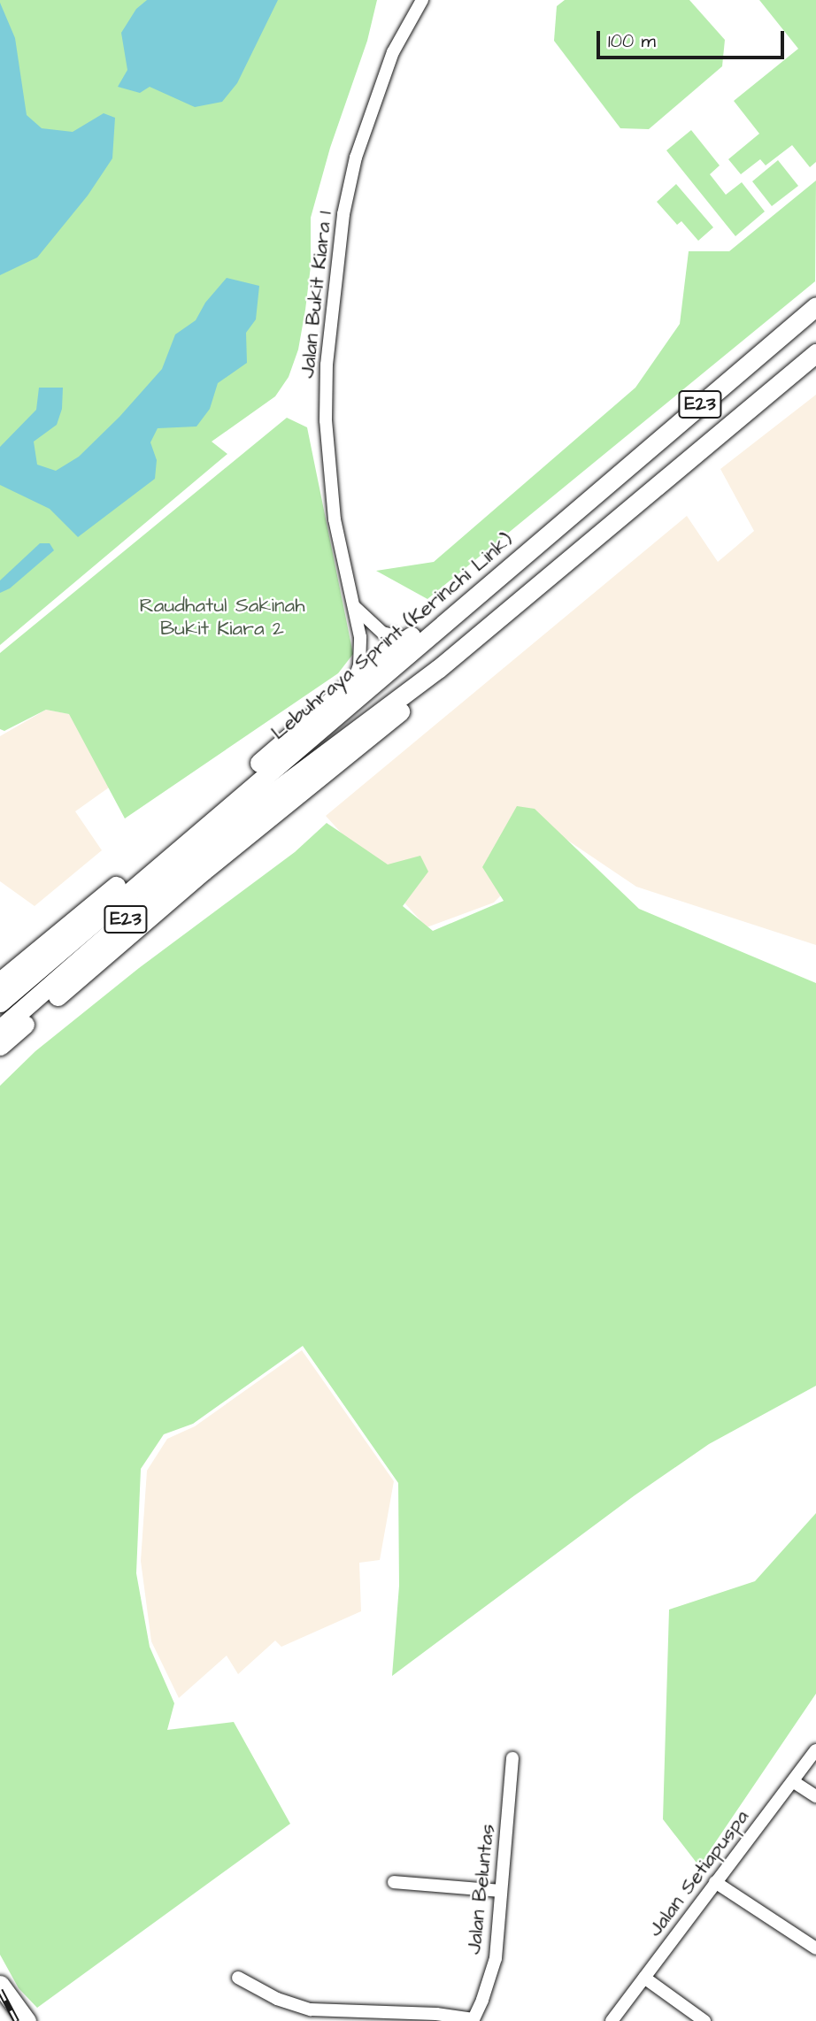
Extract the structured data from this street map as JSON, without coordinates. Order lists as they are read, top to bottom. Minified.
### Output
{"streets":{"highway":["E23","Lebuhraya Sprint (Kerinchi Link)"],"street":["Jalan Bukit Kiara 1","Jalan Setiapuspa","Jalan Beluntas"]},"parks":["Raudhatul Sakinah Bukit Kiara 2"],"scale_bar":"100 m"}
